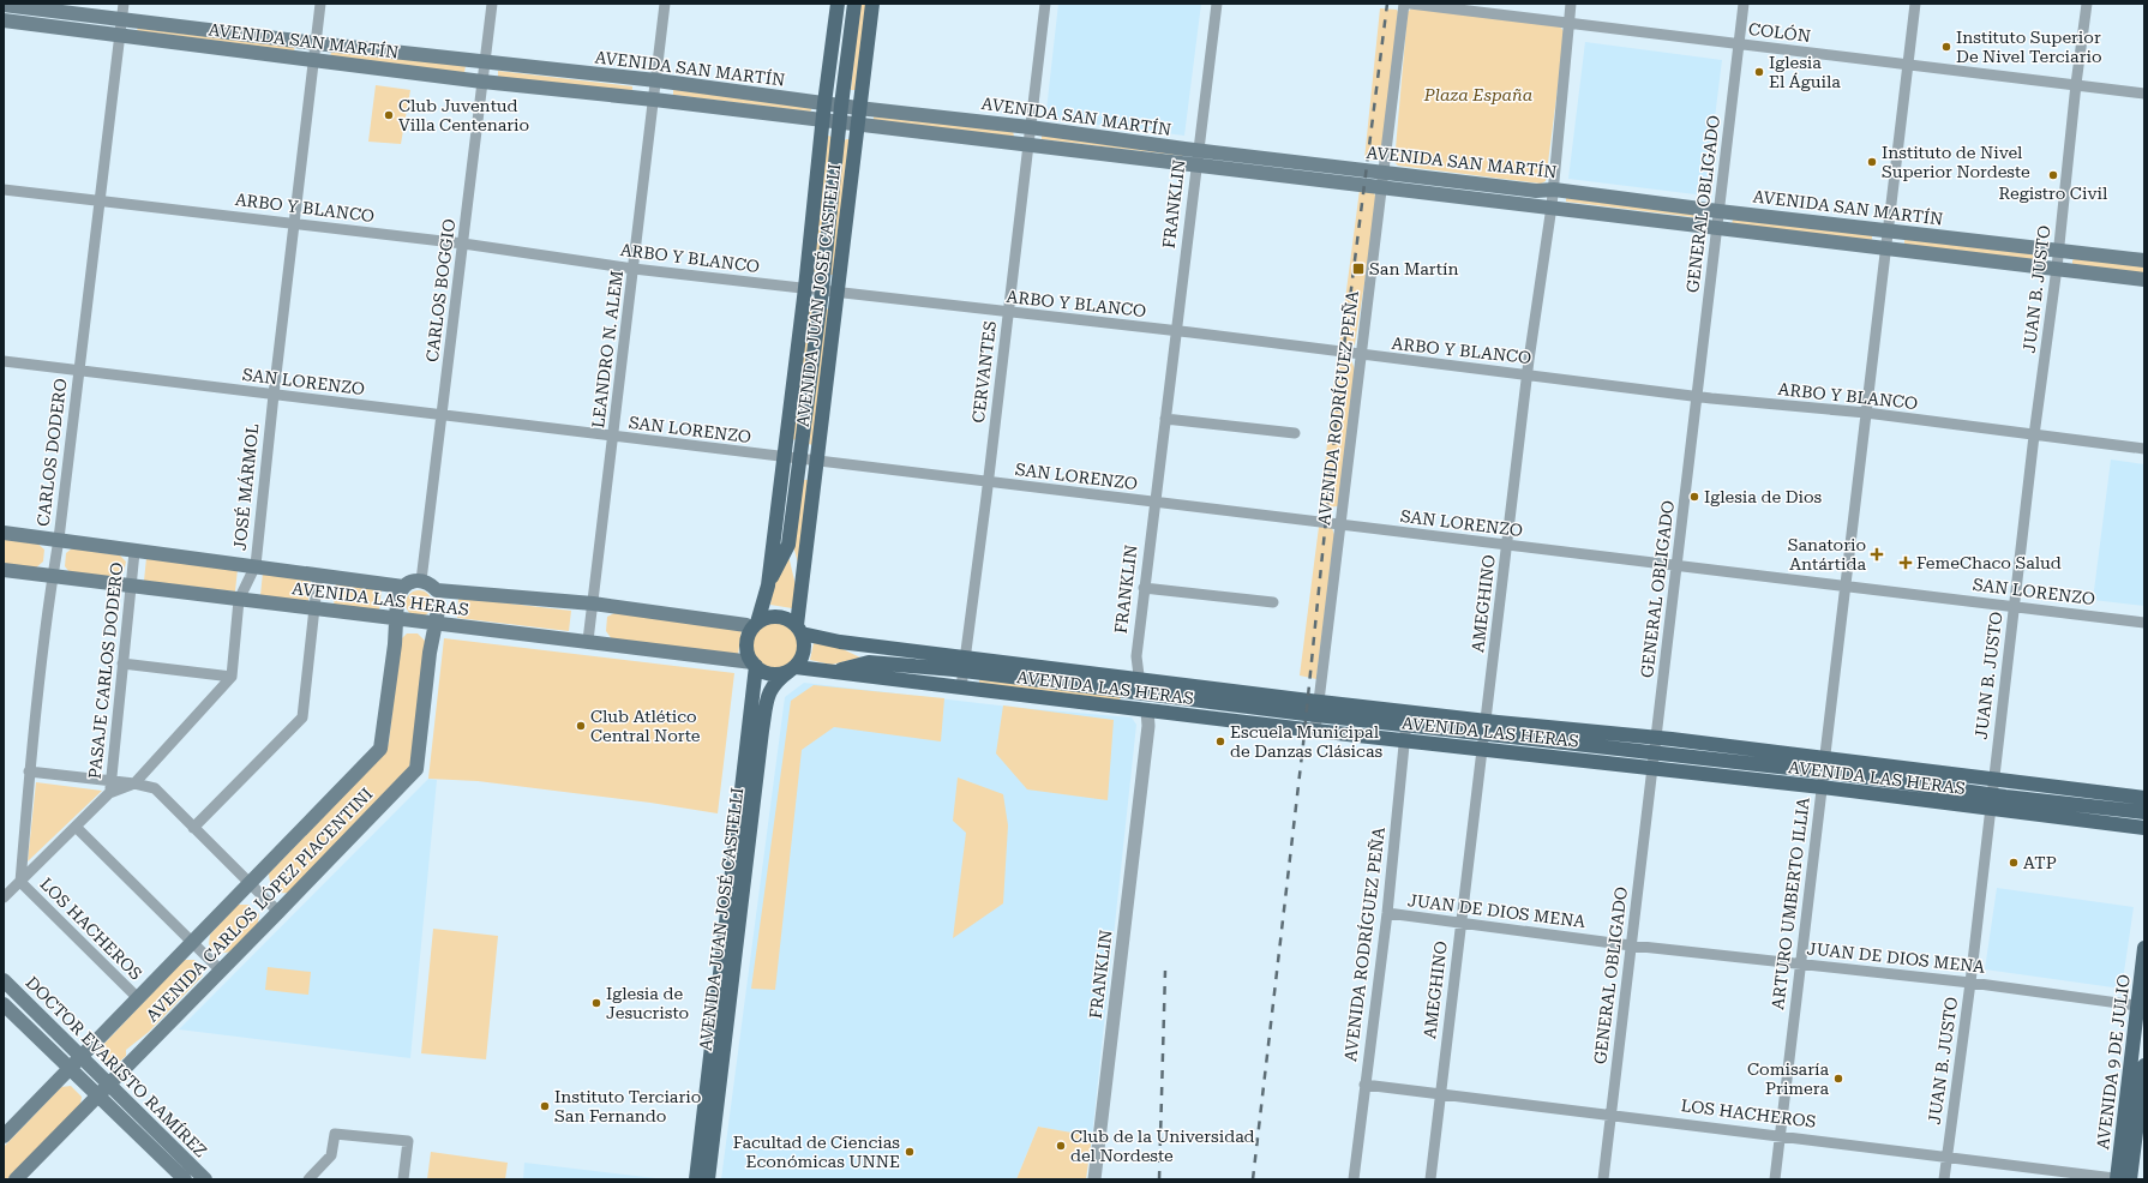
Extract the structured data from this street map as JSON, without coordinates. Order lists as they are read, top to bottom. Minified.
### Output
{"streets":{"main road":["AVENIDA SAN MARTÍN","AVENIDA JUAN JOSÉ CASTELLI","AVENIDA LAS HERAS","AVENIDA CARLOS LÓPEZ PIACENTINI","AVENIDA 9 DE JULIO","DOCTOR EVARISTO RAMÍREZ"],"street":["COLÓN","FRANKLIN","GENERAL OBLIGADO","ARBO Y BLANCO","JUAN B. JUSTO","CARLOS BOGGIO","LEANDRO N. ALEM","CERVANTES","SAN LORENZO","AVENIDA RODRÍGUEZ PEÑA","CARLOS DODERO","JOSÉ MÁRMOL","AMEGHINO","PASAJE CARLOS DODERO","ARTURO UMBERTO ILLIA","JUAN DE DIOS MENA","LOS HACHEROS"]},"crossings":[["COLÓN","GENERAL OBLIGADO"],["COLÓN","JUAN B. JUSTO"],["COLÓN","AMEGHINO"],["COLÓN","ARTURO UMBERTO ILLIA"],["AVENIDA SAN MARTÍN","FRANKLIN"],["AVENIDA SAN MARTÍN","GENERAL OBLIGADO"],["AVENIDA SAN MARTÍN","JUAN B. JUSTO"],["AVENIDA SAN MARTÍN","CARLOS BOGGIO"],["AVENIDA SAN MARTÍN","AVENIDA JUAN JOSÉ CASTELLI"],["AVENIDA SAN MARTÍN","LEANDRO N. ALEM"],["AVENIDA SAN MARTÍN","CERVANTES"],["AVENIDA SAN MARTÍN","AVENIDA RODRÍGUEZ PEÑA"],["AVENIDA SAN MARTÍN","CARLOS DODERO"],["AVENIDA SAN MARTÍN","JOSÉ MÁRMOL"],["AVENIDA SAN MARTÍN","AMEGHINO"],["AVENIDA SAN MARTÍN","ARTURO UMBERTO ILLIA"],["FRANKLIN","ARBO Y BLANCO"],["FRANKLIN","SAN LORENZO"],["FRANKLIN","AVENIDA LAS HERAS"],["GENERAL OBLIGADO","ARBO Y BLANCO"],["GENERAL OBLIGADO","SAN LORENZO"],["GENERAL OBLIGADO","AVENIDA LAS HERAS"],["GENERAL OBLIGADO","JUAN DE DIOS MENA"],["GENERAL OBLIGADO","LOS HACHEROS"],["ARBO Y BLANCO","JUAN B. JUSTO"],["ARBO Y BLANCO","CARLOS BOGGIO"],["ARBO Y BLANCO","AVENIDA JUAN JOSÉ CASTELLI"],["ARBO Y BLANCO","LEANDRO N. ALEM"],["ARBO Y BLANCO","CERVANTES"],["ARBO Y BLANCO","AVENIDA RODRÍGUEZ PEÑA"],["ARBO Y BLANCO","CARLOS DODERO"],["ARBO Y BLANCO","JOSÉ MÁRMOL"],["ARBO Y BLANCO","AMEGHINO"],["ARBO Y BLANCO","ARTURO UMBERTO ILLIA"],["JUAN B. JUSTO","SAN LORENZO"],["JUAN B. JUSTO","AVENIDA LAS HERAS"],["JUAN B. JUSTO","JUAN DE DIOS MENA"],["JUAN B. JUSTO","LOS HACHEROS"],["CARLOS BOGGIO","SAN LORENZO"],["CARLOS BOGGIO","AVENIDA LAS HERAS"],["CARLOS BOGGIO","AVENIDA CARLOS LÓPEZ PIACENTINI"],["AVENIDA JUAN JOSÉ CASTELLI","SAN LORENZO"],["AVENIDA JUAN JOSÉ CASTELLI","AVENIDA LAS HERAS"],["LEANDRO N. ALEM","SAN LORENZO"],["LEANDRO N. ALEM","AVENIDA LAS HERAS"],["CERVANTES","SAN LORENZO"],["CERVANTES","AVENIDA LAS HERAS"],["SAN LORENZO","AVENIDA RODRÍGUEZ PEÑA"],["SAN LORENZO","CARLOS DODERO"],["SAN LORENZO","JOSÉ MÁRMOL"],["SAN LORENZO","AMEGHINO"],["SAN LORENZO","ARTURO UMBERTO ILLIA"],["AVENIDA RODRÍGUEZ PEÑA","AVENIDA LAS HERAS"],["AVENIDA RODRÍGUEZ PEÑA","JUAN DE DIOS MENA"],["AVENIDA RODRÍGUEZ PEÑA","LOS HACHEROS"],["CARLOS DODERO","AVENIDA LAS HERAS"],["CARLOS DODERO","LOS HACHEROS"],["JOSÉ MÁRMOL","AVENIDA LAS HERAS"],["AVENIDA LAS HERAS","AMEGHINO"],["AVENIDA LAS HERAS","PASAJE CARLOS DODERO"],["AVENIDA LAS HERAS","ARTURO UMBERTO ILLIA"],["AVENIDA LAS HERAS","AVENIDA CARLOS LÓPEZ PIACENTINI"],["AMEGHINO","JUAN DE DIOS MENA"],["AMEGHINO","LOS HACHEROS"],["ARTURO UMBERTO ILLIA","JUAN DE DIOS MENA"],["ARTURO UMBERTO ILLIA","LOS HACHEROS"],["AVENIDA CARLOS LÓPEZ PIACENTINI","LOS HACHEROS"],["AVENIDA CARLOS LÓPEZ PIACENTINI","DOCTOR EVARISTO RAMÍREZ"],["JUAN DE DIOS MENA","AVENIDA 9 DE JULIO"],["LOS HACHEROS","AVENIDA 9 DE JULIO"]],"parks":["Plaza España"],"places":{"other":["Instituto Superior De Nivel Terciario","Iglesia El Águila","Club Juventud Villa Centenario","Instituto de Nivel Superior Nordeste","Registro Civil","Iglesia de Dios","Club Atlético Central Norte","Escuela Municipal de Danzas Clásicas","ATP","Iglesia de Jesucristo","Comisaría Primera","Instituto Terciario San Fernando","Club de la Universidad del Nordeste","Facultad de Ciencias Económicas UNNE"],"transit":["San Martín"],"health":["Sanatorio Antártida","FemeChaco Salud"]}}
